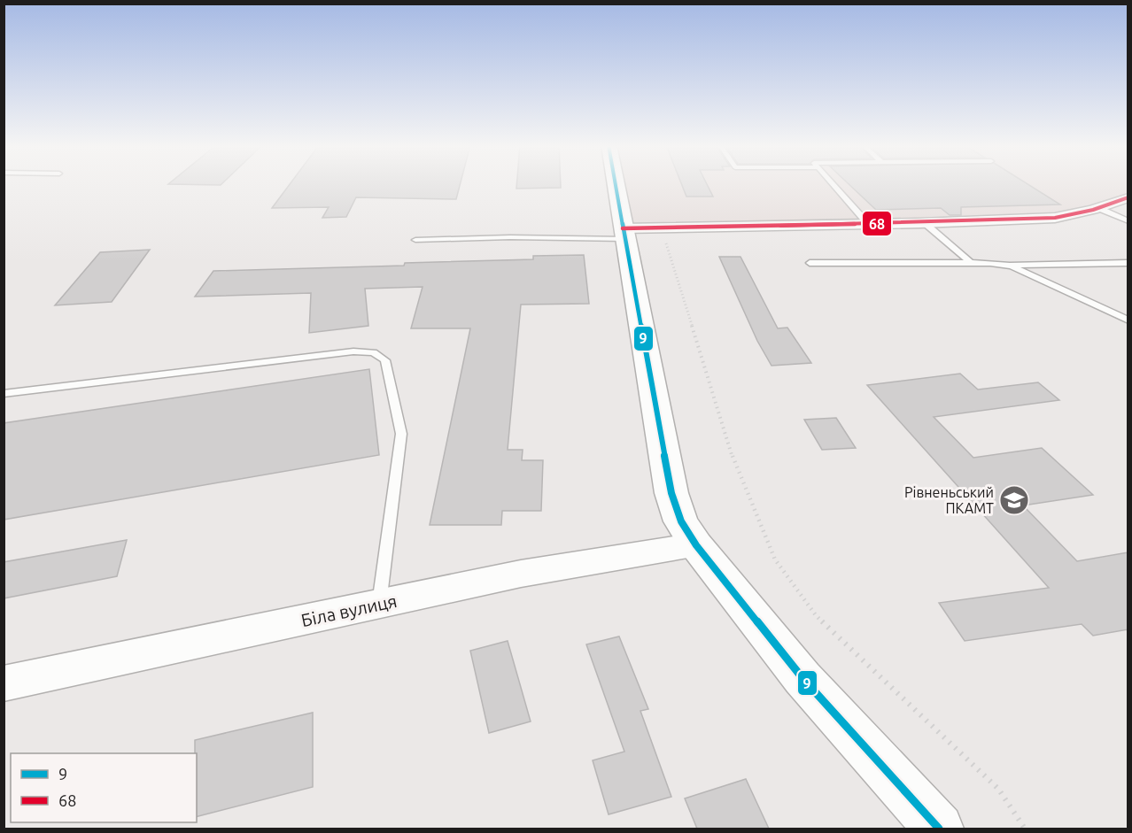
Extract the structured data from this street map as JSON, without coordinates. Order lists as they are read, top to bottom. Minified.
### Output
{"streets":{"street":["Біла вулиця"]},"places":{"school or university":["Рівненьський ПКАМТ"]},"lines":["transit line 9","transit line 68"],"legend":["9","68"]}
